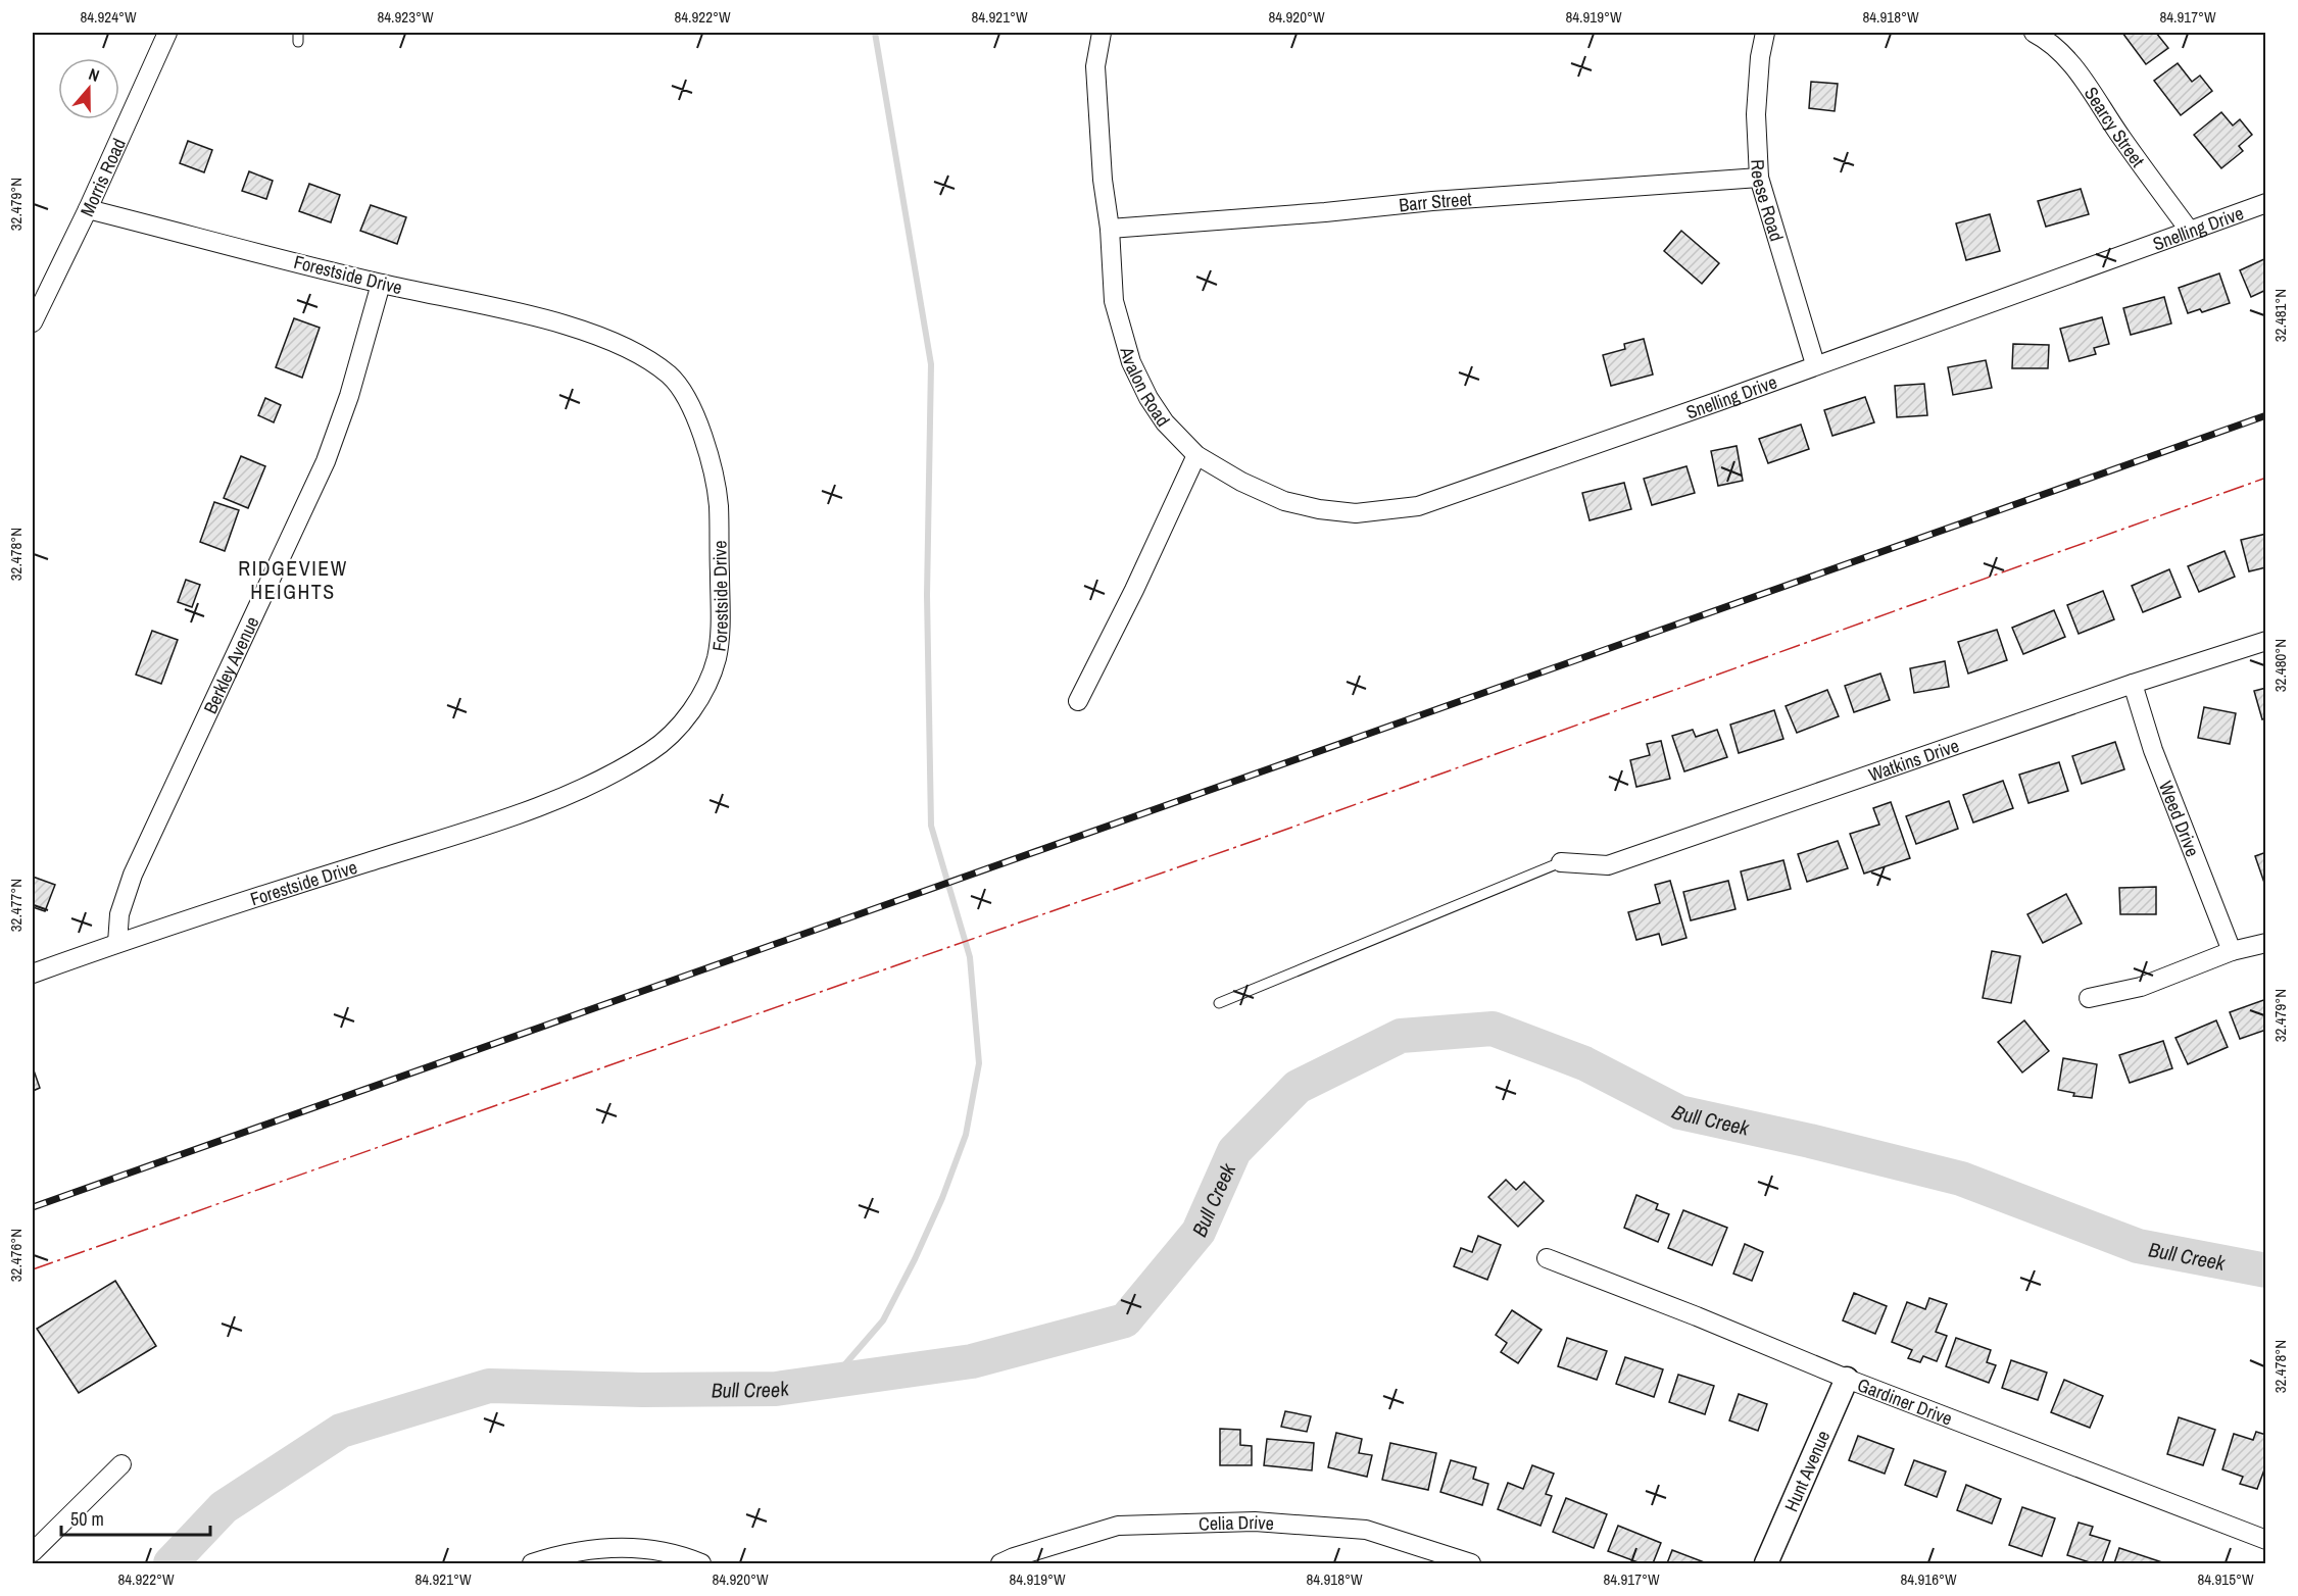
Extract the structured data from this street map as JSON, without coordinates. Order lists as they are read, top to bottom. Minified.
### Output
{"streets":{"street":["Searcy Street","Morris Road","Reese Road","Barr Street","Snelling Drive","Forestside Drive","Avalon Road","Berkley Avenue","Watkins Drive","Weed Drive","Gardiner Drive","Hunt Avenue","Celia Drive"]},"crossings":[["Searcy Street","Snelling Drive"],["Morris Road","Forestside Drive"],["Reese Road","Barr Street"],["Reese Road","Snelling Drive"],["Barr Street","Avalon Road"],["Snelling Drive","Avalon Road"],["Forestside Drive","Berkley Avenue"],["Watkins Drive","Weed Drive"],["Gardiner Drive","Hunt Avenue"]],"districts":["RIDGEVIEW HEIGHTS"],"water":["Bull Creek"],"scale_bar":"50 m","north":"top","coordinates":["84.924°W","84.923°W","84.922°W","84.921°W","84.920°W","84.919°W","84.918°W","84.917°W","32.479°N","32.481°N","32.478°N","32.480°N","32.477°N","32.476°N","84.916°W","84.915°W"]}
